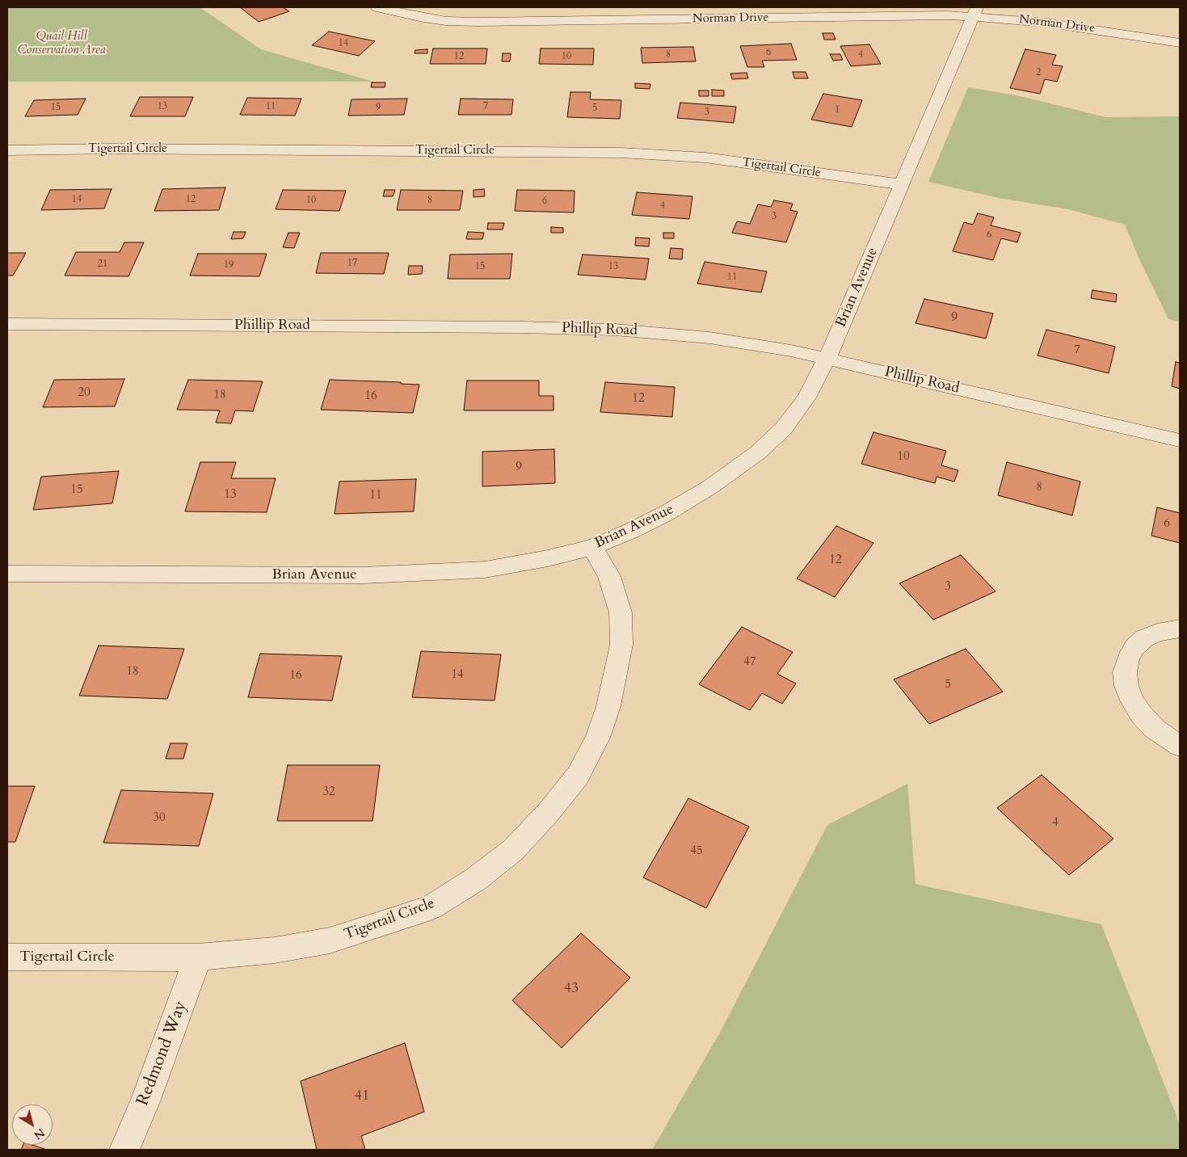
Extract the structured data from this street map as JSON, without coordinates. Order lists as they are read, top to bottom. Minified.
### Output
{"streets":{"street":["Norman Drive","Tigertail Circle","Brian Avenue","Phillip Road","Redmond Way"]},"crossings":[["Norman Drive","Brian Avenue"],["Tigertail Circle","Brian Avenue"],["Tigertail Circle","Redmond Way"],["Brian Avenue","Phillip Road"]],"parks":["Quail Hill Conservation Area"],"house_numbers":["14","6","8","4","12","10","2","13","11","7","15","9","5","1","3","14","12","10","8","6","4","3","6","17","21","19","15","13","11","9","7","20","18","16","12","10","9","8","15","13","11","6","12","3","47","18","14","16","5","32","30","4","45","43","41"],"north":"bottom right"}
